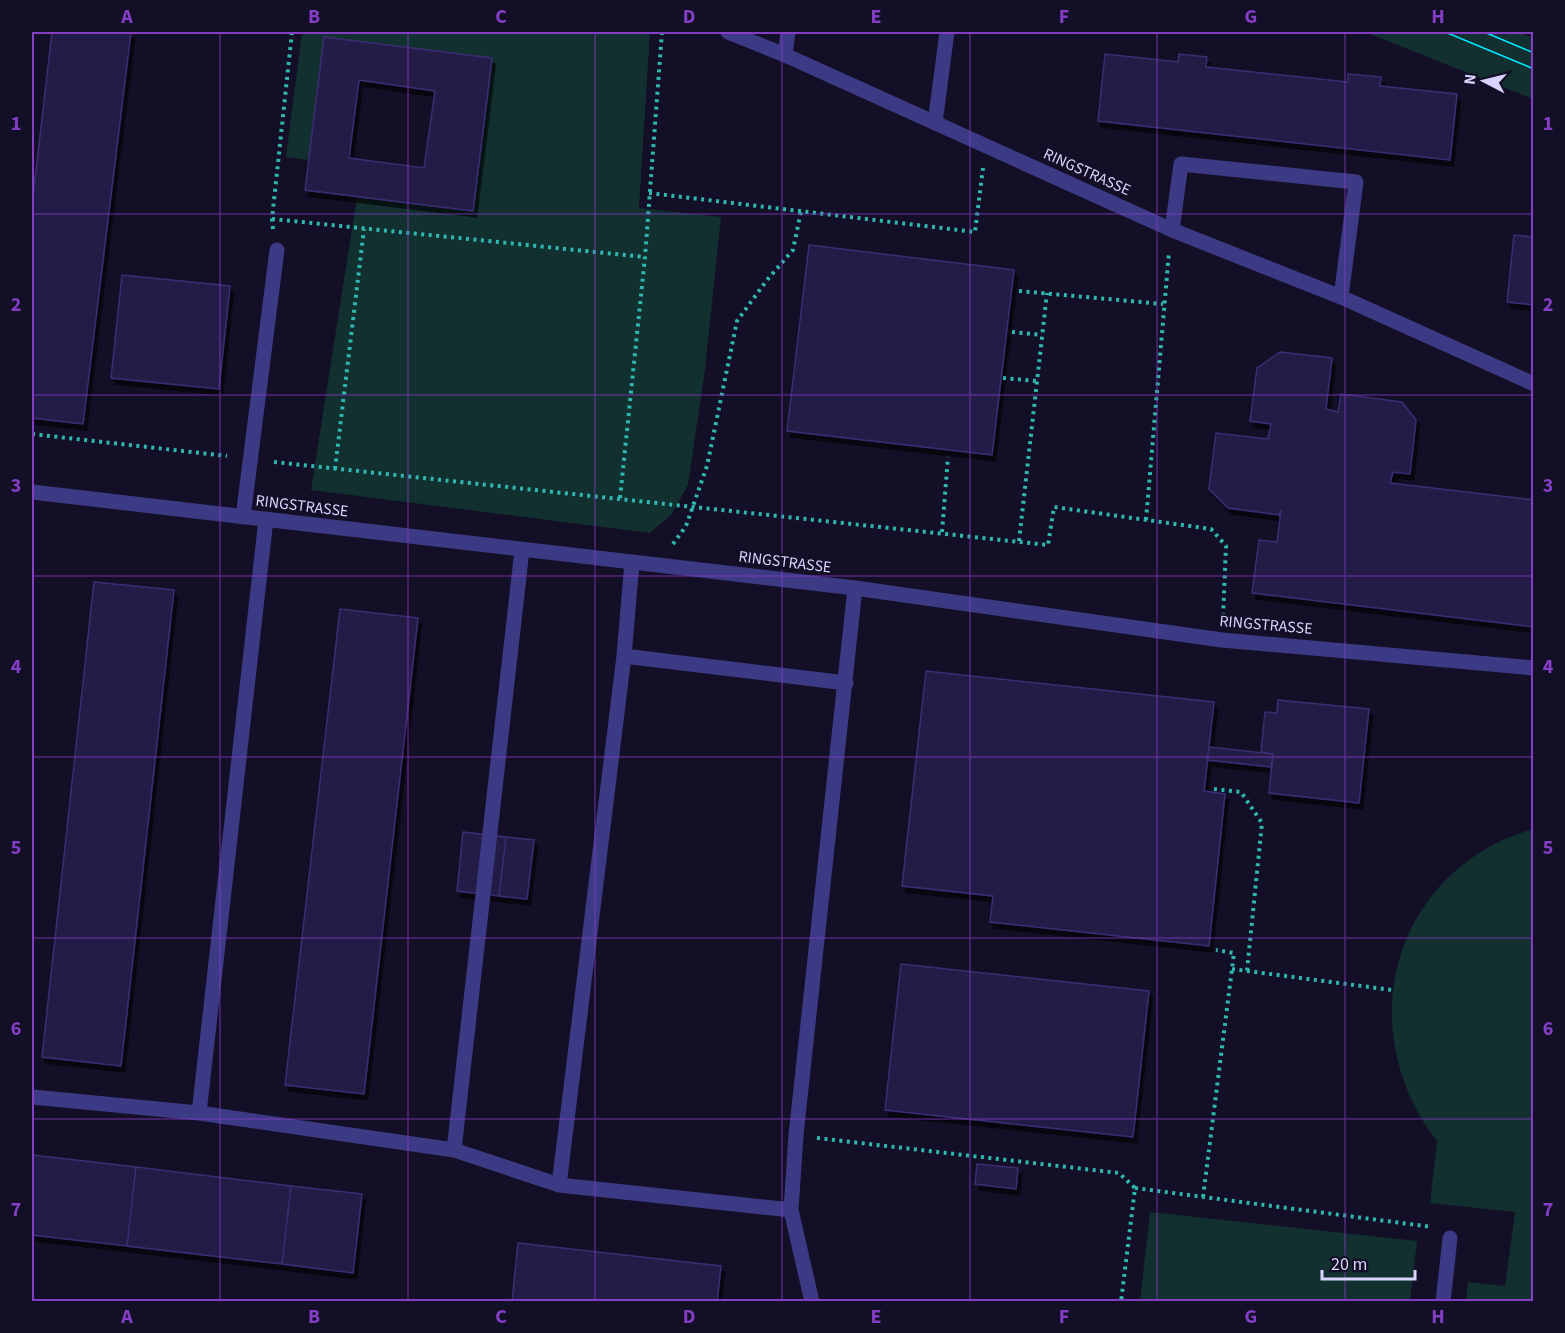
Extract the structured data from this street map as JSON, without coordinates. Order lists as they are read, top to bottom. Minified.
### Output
{"streets":{"lane":["RINGSTRASSE"]},"scale_bar":"20 m","north":"left","grid":{"columns":["A","B","C","D","E","F","G","H"],"rows":["1","2","3","4","5","6","7"]}}
